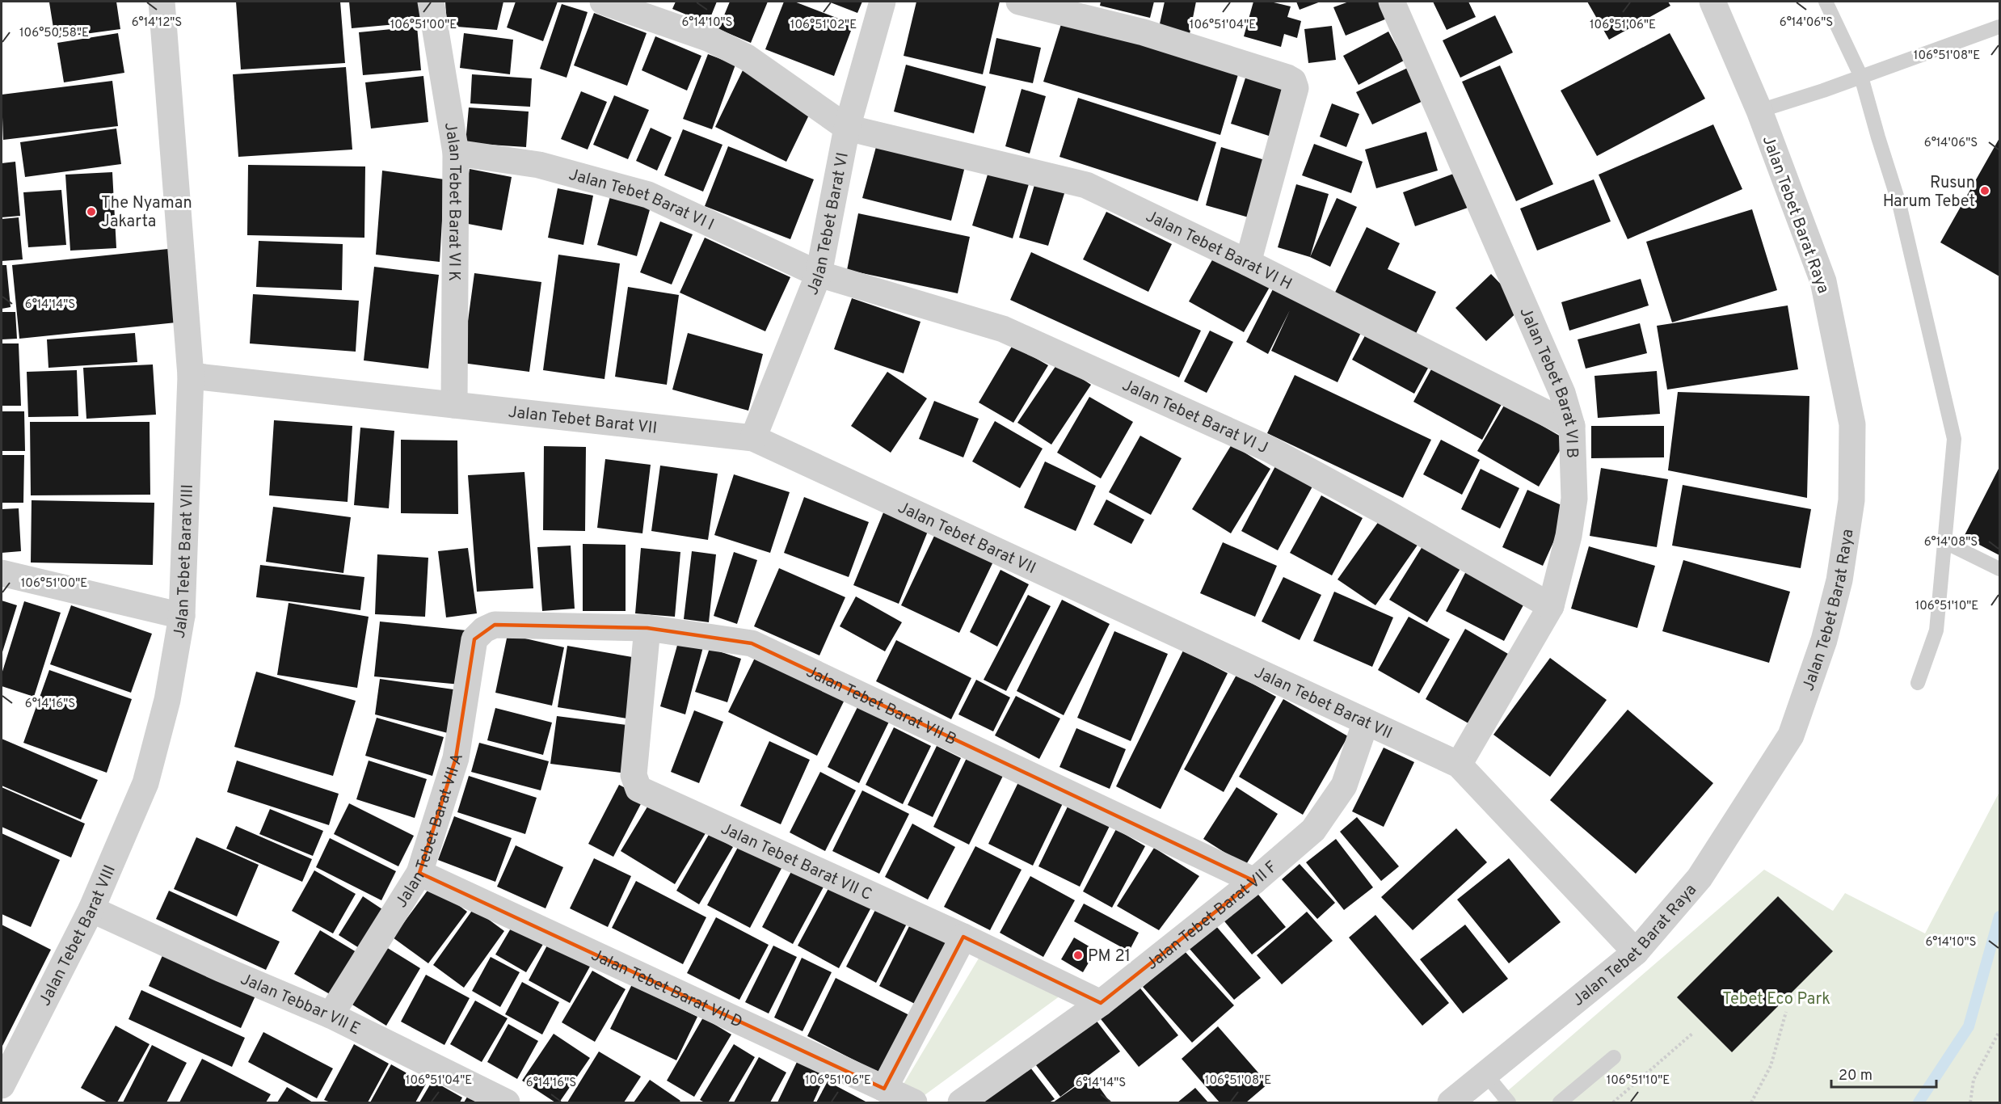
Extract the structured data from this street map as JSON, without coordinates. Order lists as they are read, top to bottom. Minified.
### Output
{"streets":{"street":["Jalan Tebet Barat VI I","Jalan Tebet Barat VI K","Jalan Tebet Barat Raya","Jalan Tebet Barat VI","Jalan Tebet Barat VI H","Jalan Tebet Barat VI B","Jalan Tebet Barat VI J","Jalan Tebet Barat VII","Jalan Tebet Barat VIII","Jalan Tebet Barat VII B","Jalan Tebet Barat VII A","Jalan Tebet Barat VII C","Jalan Tebet Barat VII F","Jalan Tebet Barat VII D","Jalan Tebbar VII E"]},"crossings":[["Jalan Tebet Barat VI I","Jalan Tebet Barat VI K"],["Jalan Tebet Barat VI I","Jalan Tebet Barat VI"],["Jalan Tebet Barat VI I","Jalan Tebet Barat VI J"],["Jalan Tebet Barat VI K","Jalan Tebet Barat VII"],["Jalan Tebet Barat Raya","Jalan Tebet Barat VII"],["Jalan Tebet Barat VI","Jalan Tebet Barat VI H"],["Jalan Tebet Barat VI","Jalan Tebet Barat VI J"],["Jalan Tebet Barat VI","Jalan Tebet Barat VII"],["Jalan Tebet Barat VI H","Jalan Tebet Barat VI B"],["Jalan Tebet Barat VI B","Jalan Tebet Barat VI J"],["Jalan Tebet Barat VI B","Jalan Tebet Barat VII"],["Jalan Tebet Barat VII","Jalan Tebet Barat VIII"],["Jalan Tebet Barat VII","Jalan Tebet Barat VII F"],["Jalan Tebet Barat VIII","Jalan Tebbar VII E"],["Jalan Tebet Barat VII B","Jalan Tebet Barat VII A"],["Jalan Tebet Barat VII B","Jalan Tebet Barat VII C"],["Jalan Tebet Barat VII B","Jalan Tebet Barat VII F"],["Jalan Tebet Barat VII A","Jalan Tebet Barat VII D"],["Jalan Tebet Barat VII A","Jalan Tebbar VII E"],["Jalan Tebet Barat VII C","Jalan Tebet Barat VII F"]],"parks":["Tebet Eco Park"],"places":["Rusun Harum Tebet","The Nyaman Jakarta","PM 21"],"scale_bar":"20 m","coordinates":["6°14'12\"S","6°14'10\"S","6°14'06\"S","106°51'00\"E","106°51'04\"E","106°51'02\"E","106°51'06\"E","106°50'58\"E","106°51'08\"E","6°14'14\"S","6°14'08\"S","106°51'10\"E","6°14'16\"S"]}
